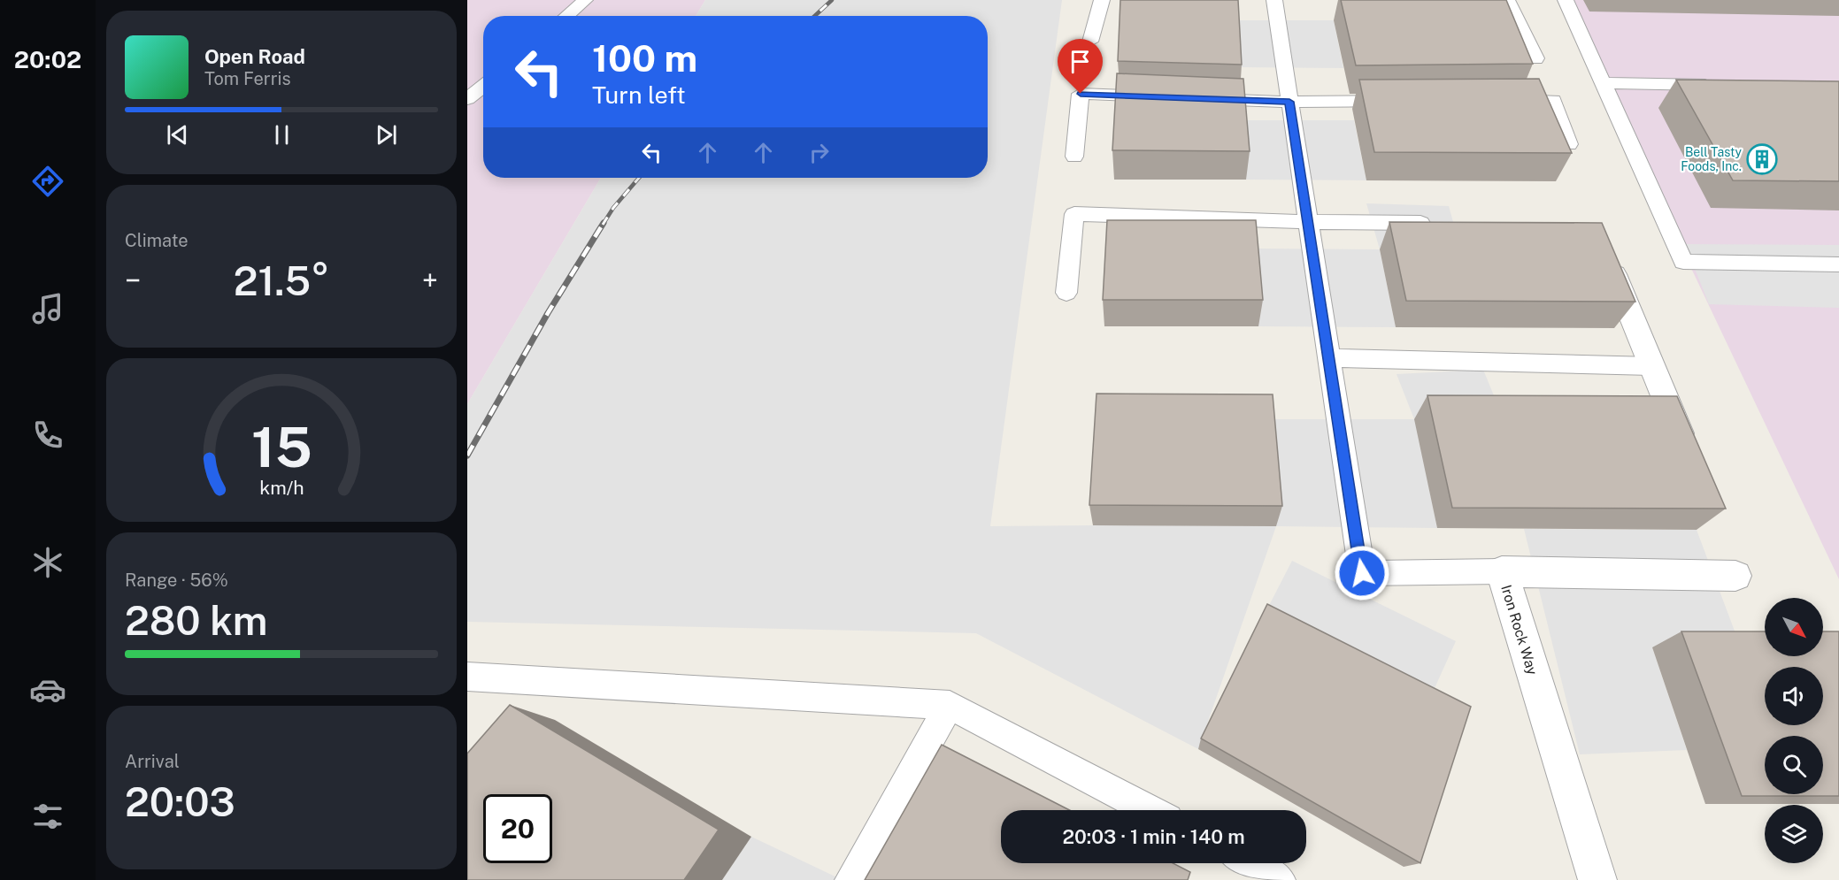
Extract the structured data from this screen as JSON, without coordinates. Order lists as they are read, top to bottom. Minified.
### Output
{"streets":{"street":["Iron Rock Way"]},"places":{"building":["Bell Tasty Foods, Inc."]},"north":"bottom right","page":{"tabs":"20:02","turn":["100 m","Turn left"],"song":["Open Road","Tom Ferris"],"tile":["Climate",["Range · 56%","280 km"],["Arrival","20:03"]],"heat":["−","21.5°","+"],"limit":"20","trip":"20:03 · 1 min · 140 m","gauge":["15","km/h"]}}
